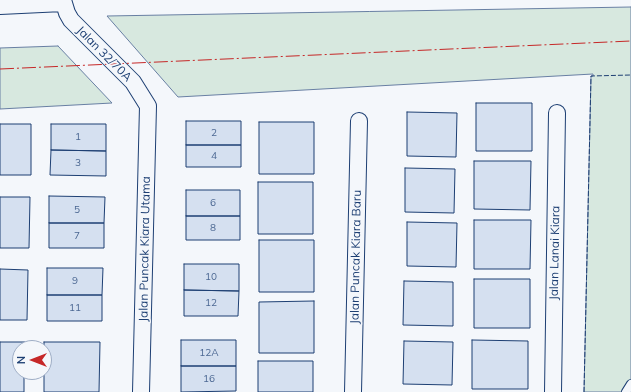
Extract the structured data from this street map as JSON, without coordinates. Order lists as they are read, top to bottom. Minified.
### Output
{"streets":{"street":["Jalan 32/70A","Jalan Puncak Kiara Utama","Jalan Lanai Kiara","Jalan Puncak Kiara Baru"]},"crossings":[["Jalan 32/70A","Jalan Puncak Kiara Utama"]],"house_numbers":["2","1","4","3","6","5","8","7","10","9","12","11","12A","16"],"north":"left"}
